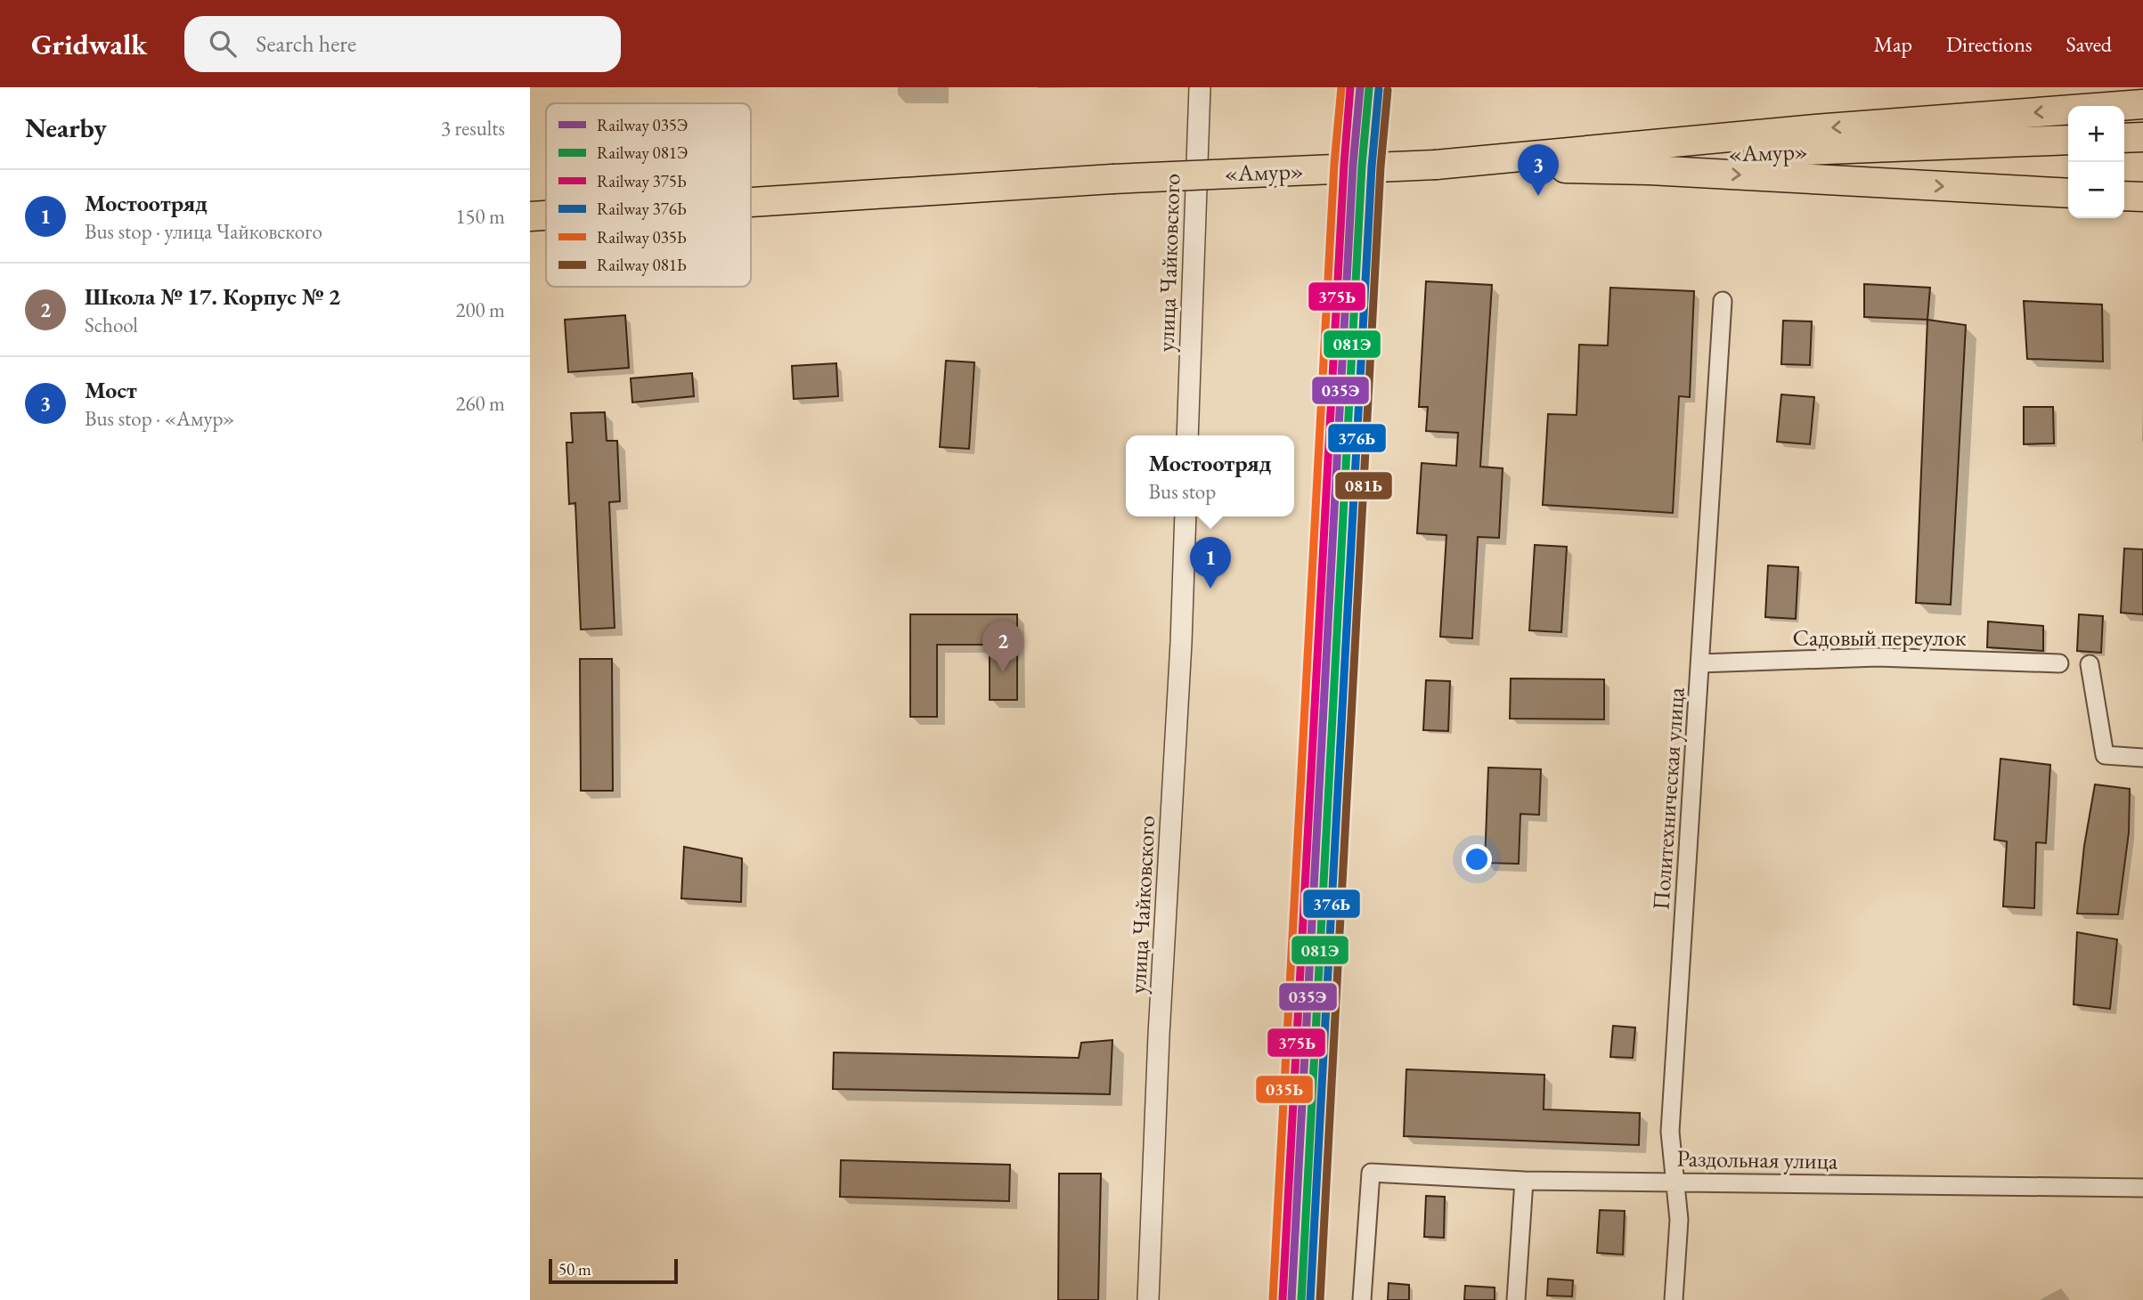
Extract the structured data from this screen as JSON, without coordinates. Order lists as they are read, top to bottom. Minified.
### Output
{"streets":{"highway":["«Амур»"],"street":["улица Чайковского","Садовый переулок","Политехническая улица","Раздольная улица"]},"crossings":[["Садовый переулок","Политехническая улица"],["Политехническая улица","Раздольная улица"]],"lines":["rail line 035Э","rail line 375Ь","rail line 035Ь","rail line 081Э","rail line 376Ь","rail line 081Ь"],"legend":["Railway 035Э","Railway 081Э","Railway 375Ь","Railway 376Ь","Railway 035Ь","Railway 081Ь"],"scale_bar":"50 m","page":{"header":"Gridwalk","search":"Search here","nav":["Map","Directions","Saved"],"heading":["Nearby","3 results"],"map_buttons":["+","−"],"pins":["3","1","2"],"list":[{"mark":"1","name":"Мостоотряд","note":"Bus stop · улица Чайковского","value":"150 m"},{"mark":"2","name":"Школа № 17. Корпус № 2","note":"School","value":"200 m"},{"mark":"3","name":"Мост","note":"Bus stop · «Амур»","value":"260 m"}],"popup":["Мостоотряд","Bus stop"],"scale":"50 m"}}
